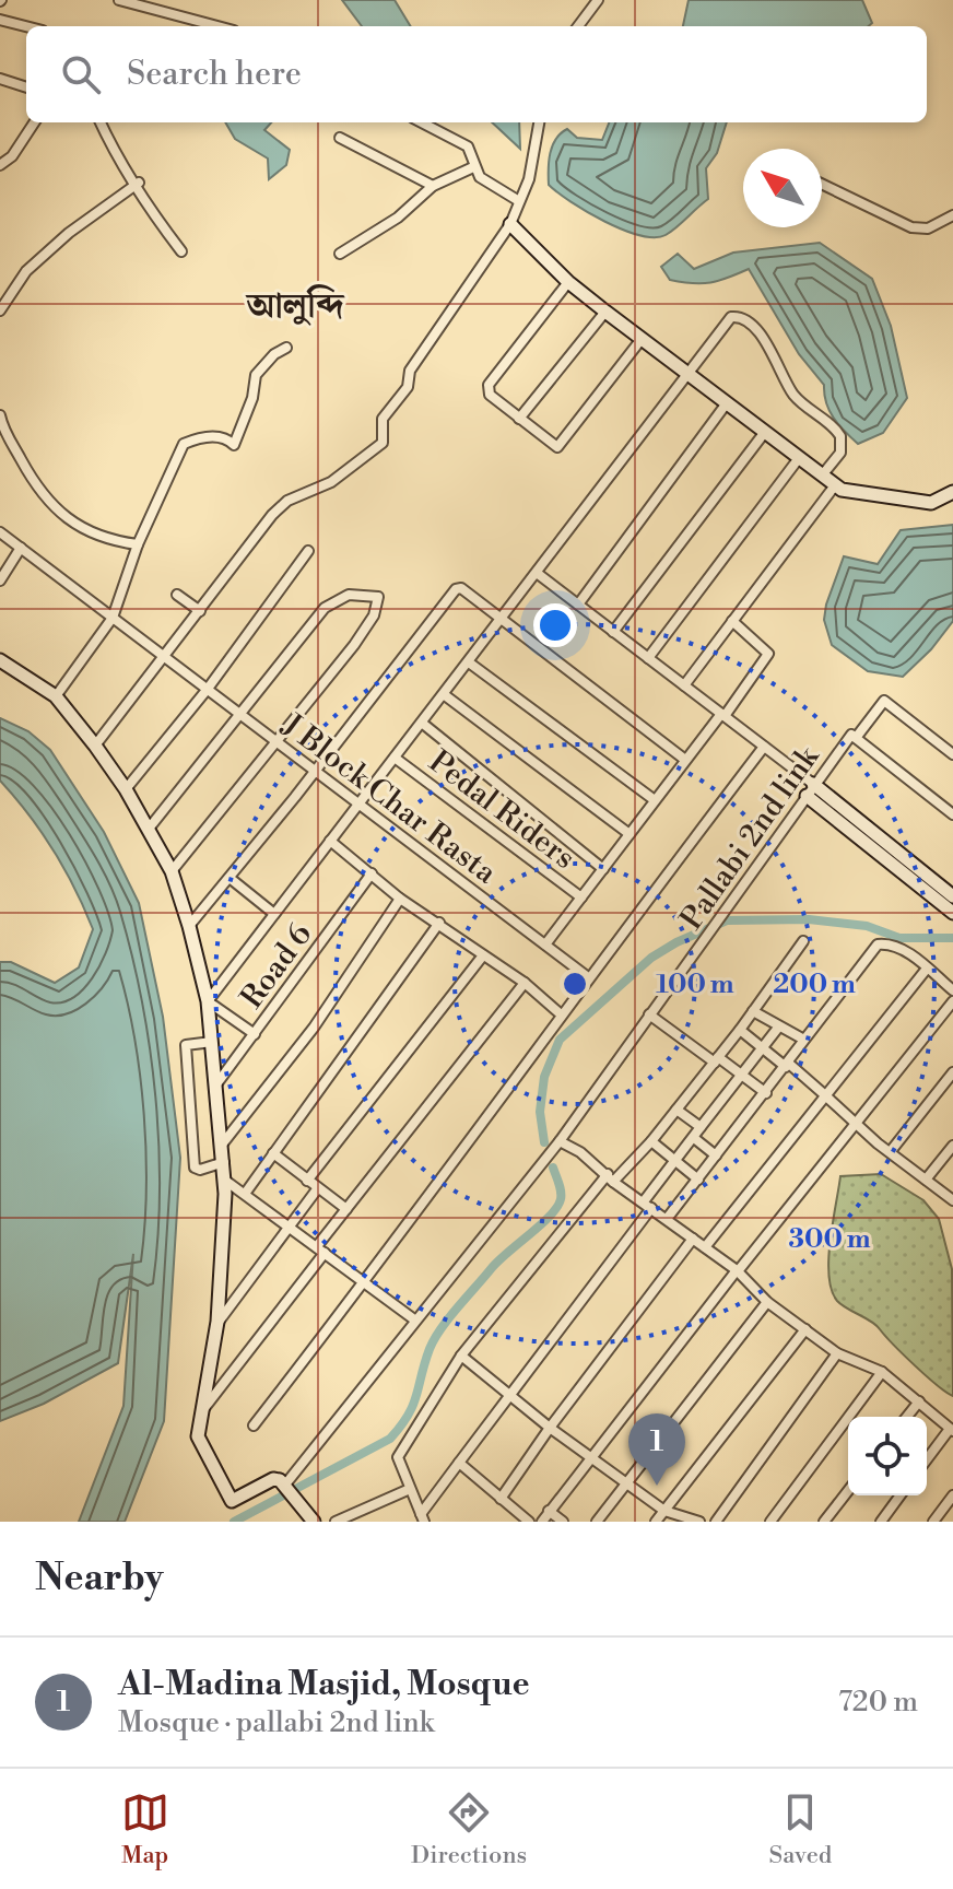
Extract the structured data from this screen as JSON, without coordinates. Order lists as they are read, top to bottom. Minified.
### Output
{"streets":{"street":["J Block Char Rasta","Pedal Riders","Pallabi 2nd link","Road 6"]},"districts":["আলুব্দি"],"north":"top left","page":{"search":"Search here","pins":"1","heading":"Nearby","list":[{"mark":"1","name":"Al-Madina Masjid, Mosque","note":"Mosque · pallabi 2nd link","value":"720 m"}],"nav":["Map","Directions","Saved"]},"rings":["100 m","200 m","300 m"]}
